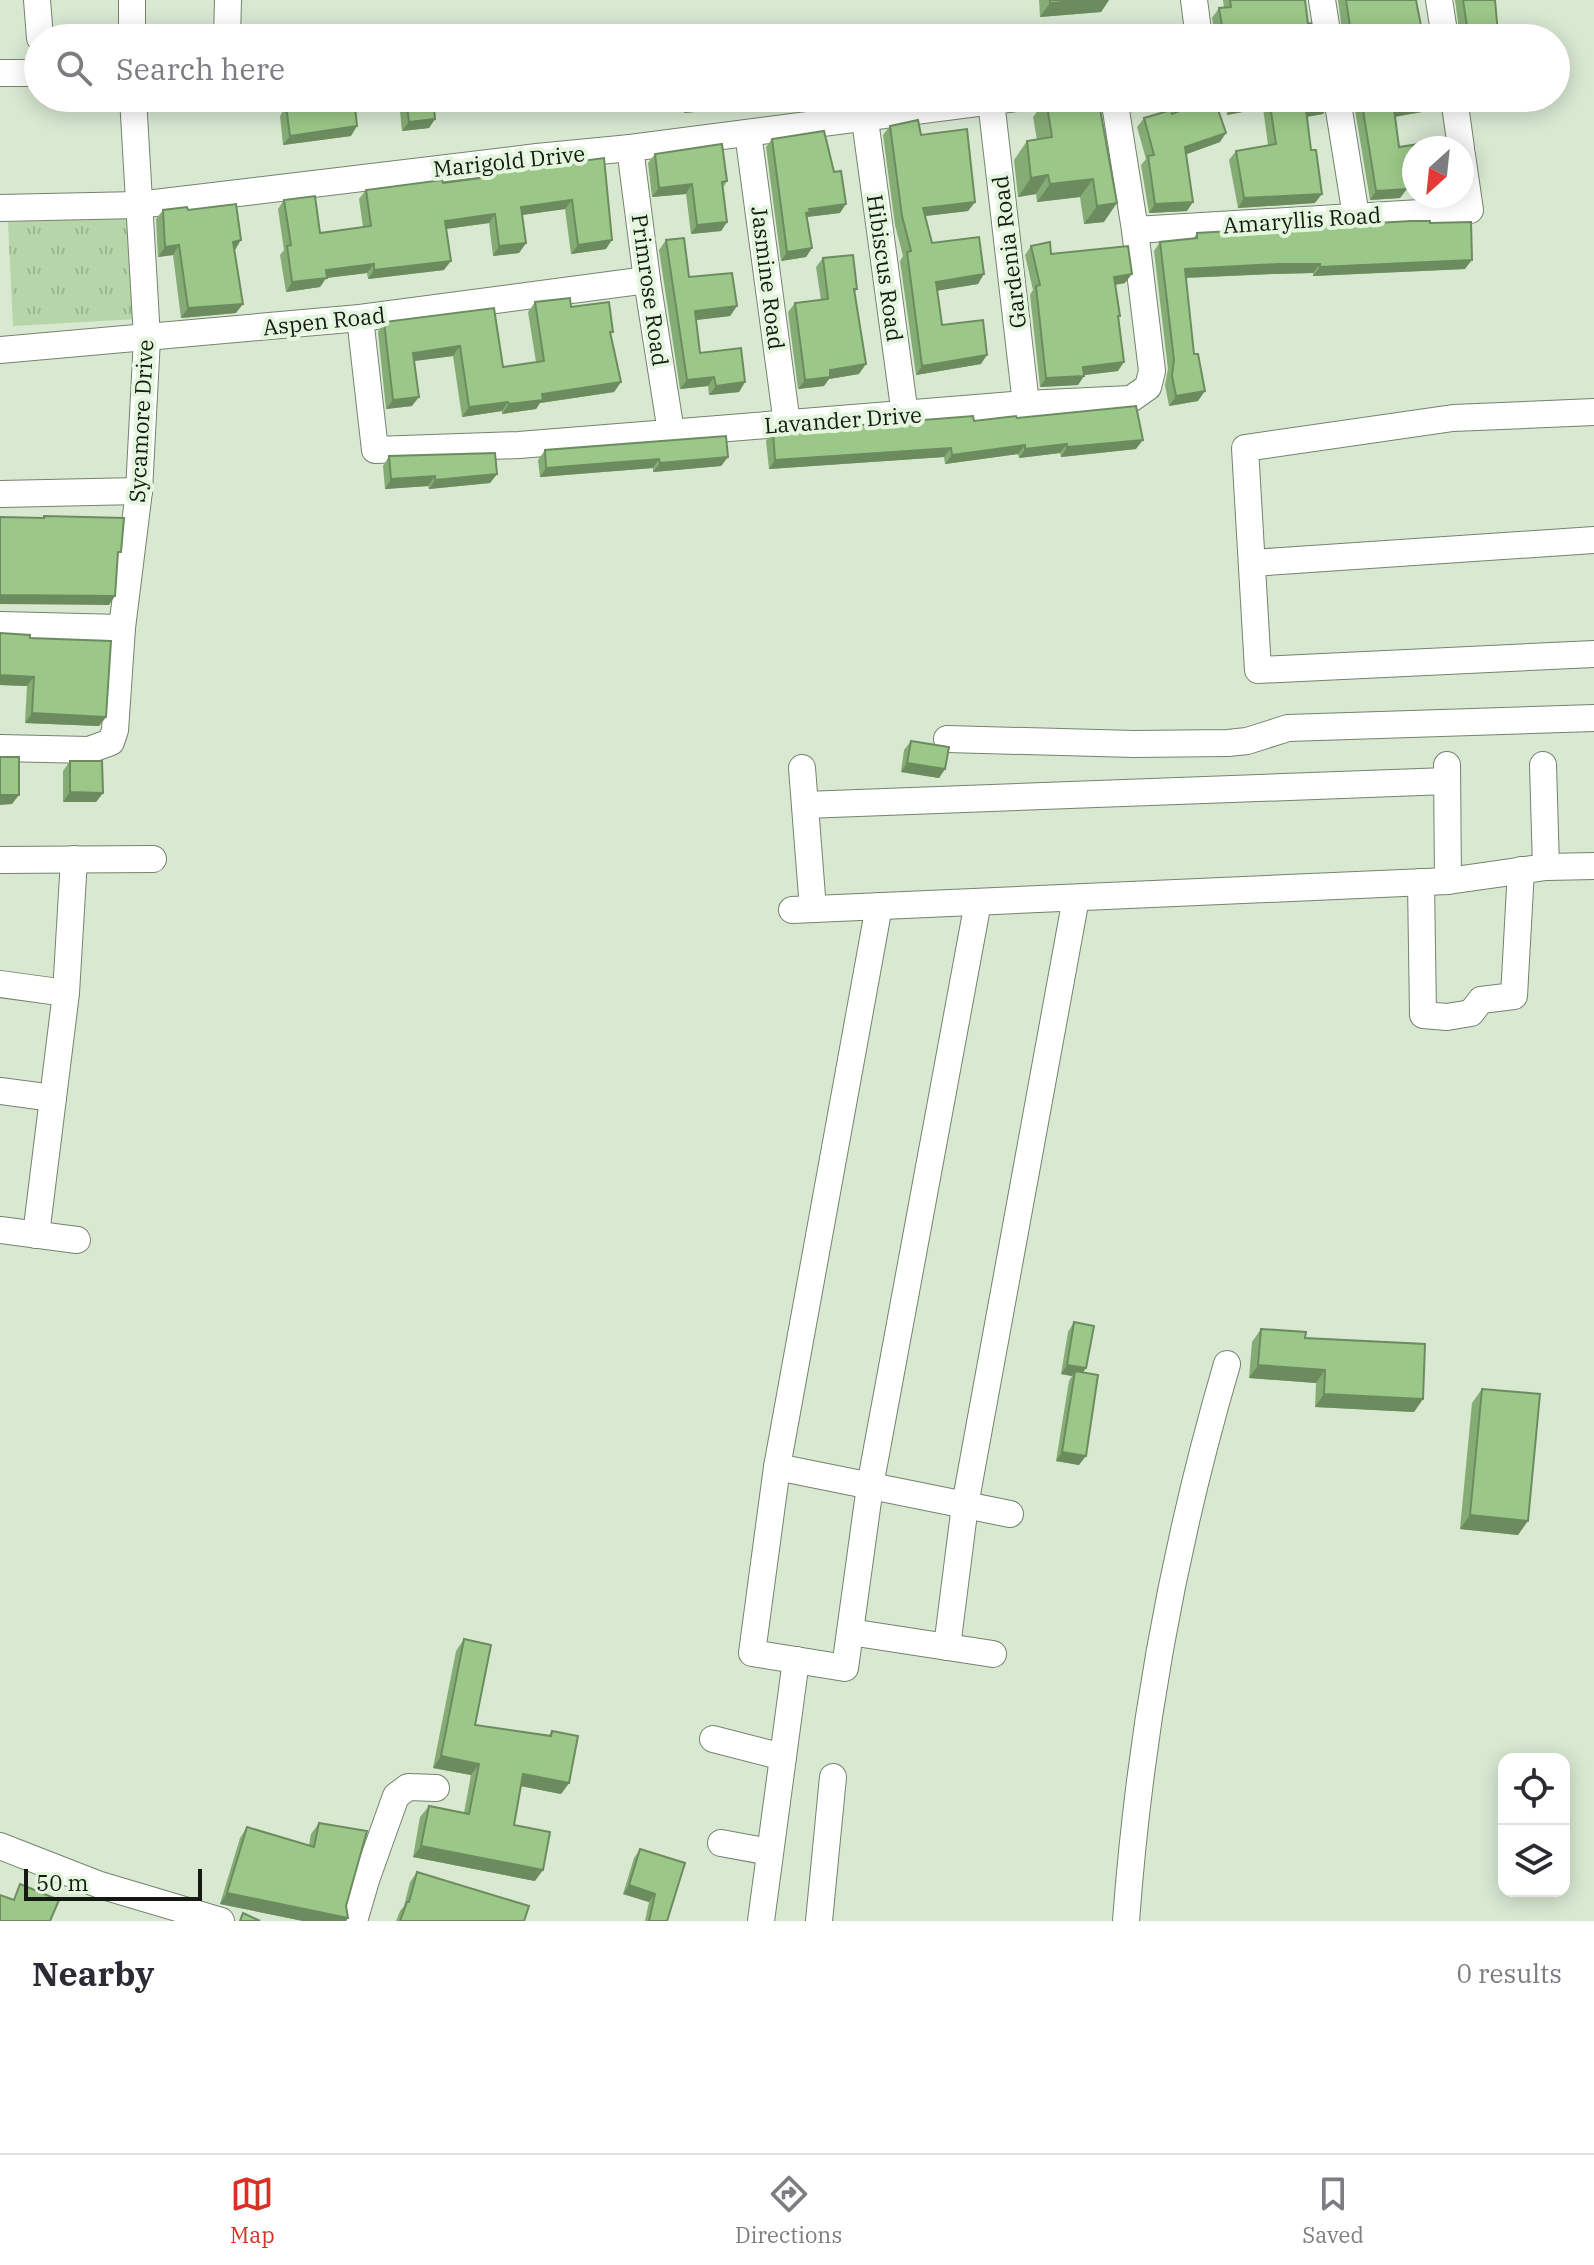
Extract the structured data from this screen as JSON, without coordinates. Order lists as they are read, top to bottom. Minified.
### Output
{"streets":{"street":["Marigold Drive","Amaryllis Road","Gardenia Road","Hibiscus Road","Jasmine Road","Primrose Road","Aspen Road","Lavander Drive","Sycamore Drive"]},"crossings":[["Marigold Drive","Hibiscus Road"],["Marigold Drive","Jasmine Road"],["Marigold Drive","Primrose Road"],["Marigold Drive","Sycamore Drive"],["Amaryllis Road","Lavander Drive"],["Gardenia Road","Lavander Drive"],["Hibiscus Road","Lavander Drive"],["Jasmine Road","Lavander Drive"],["Primrose Road","Aspen Road"],["Primrose Road","Lavander Drive"],["Aspen Road","Lavander Drive"],["Aspen Road","Sycamore Drive"]],"scale_bar":"50 m","north":"bottom left","page":{"search":"Search here","scale":"50 m","heading":["Nearby","0 results"],"nav":["Map","Directions","Saved"]}}
